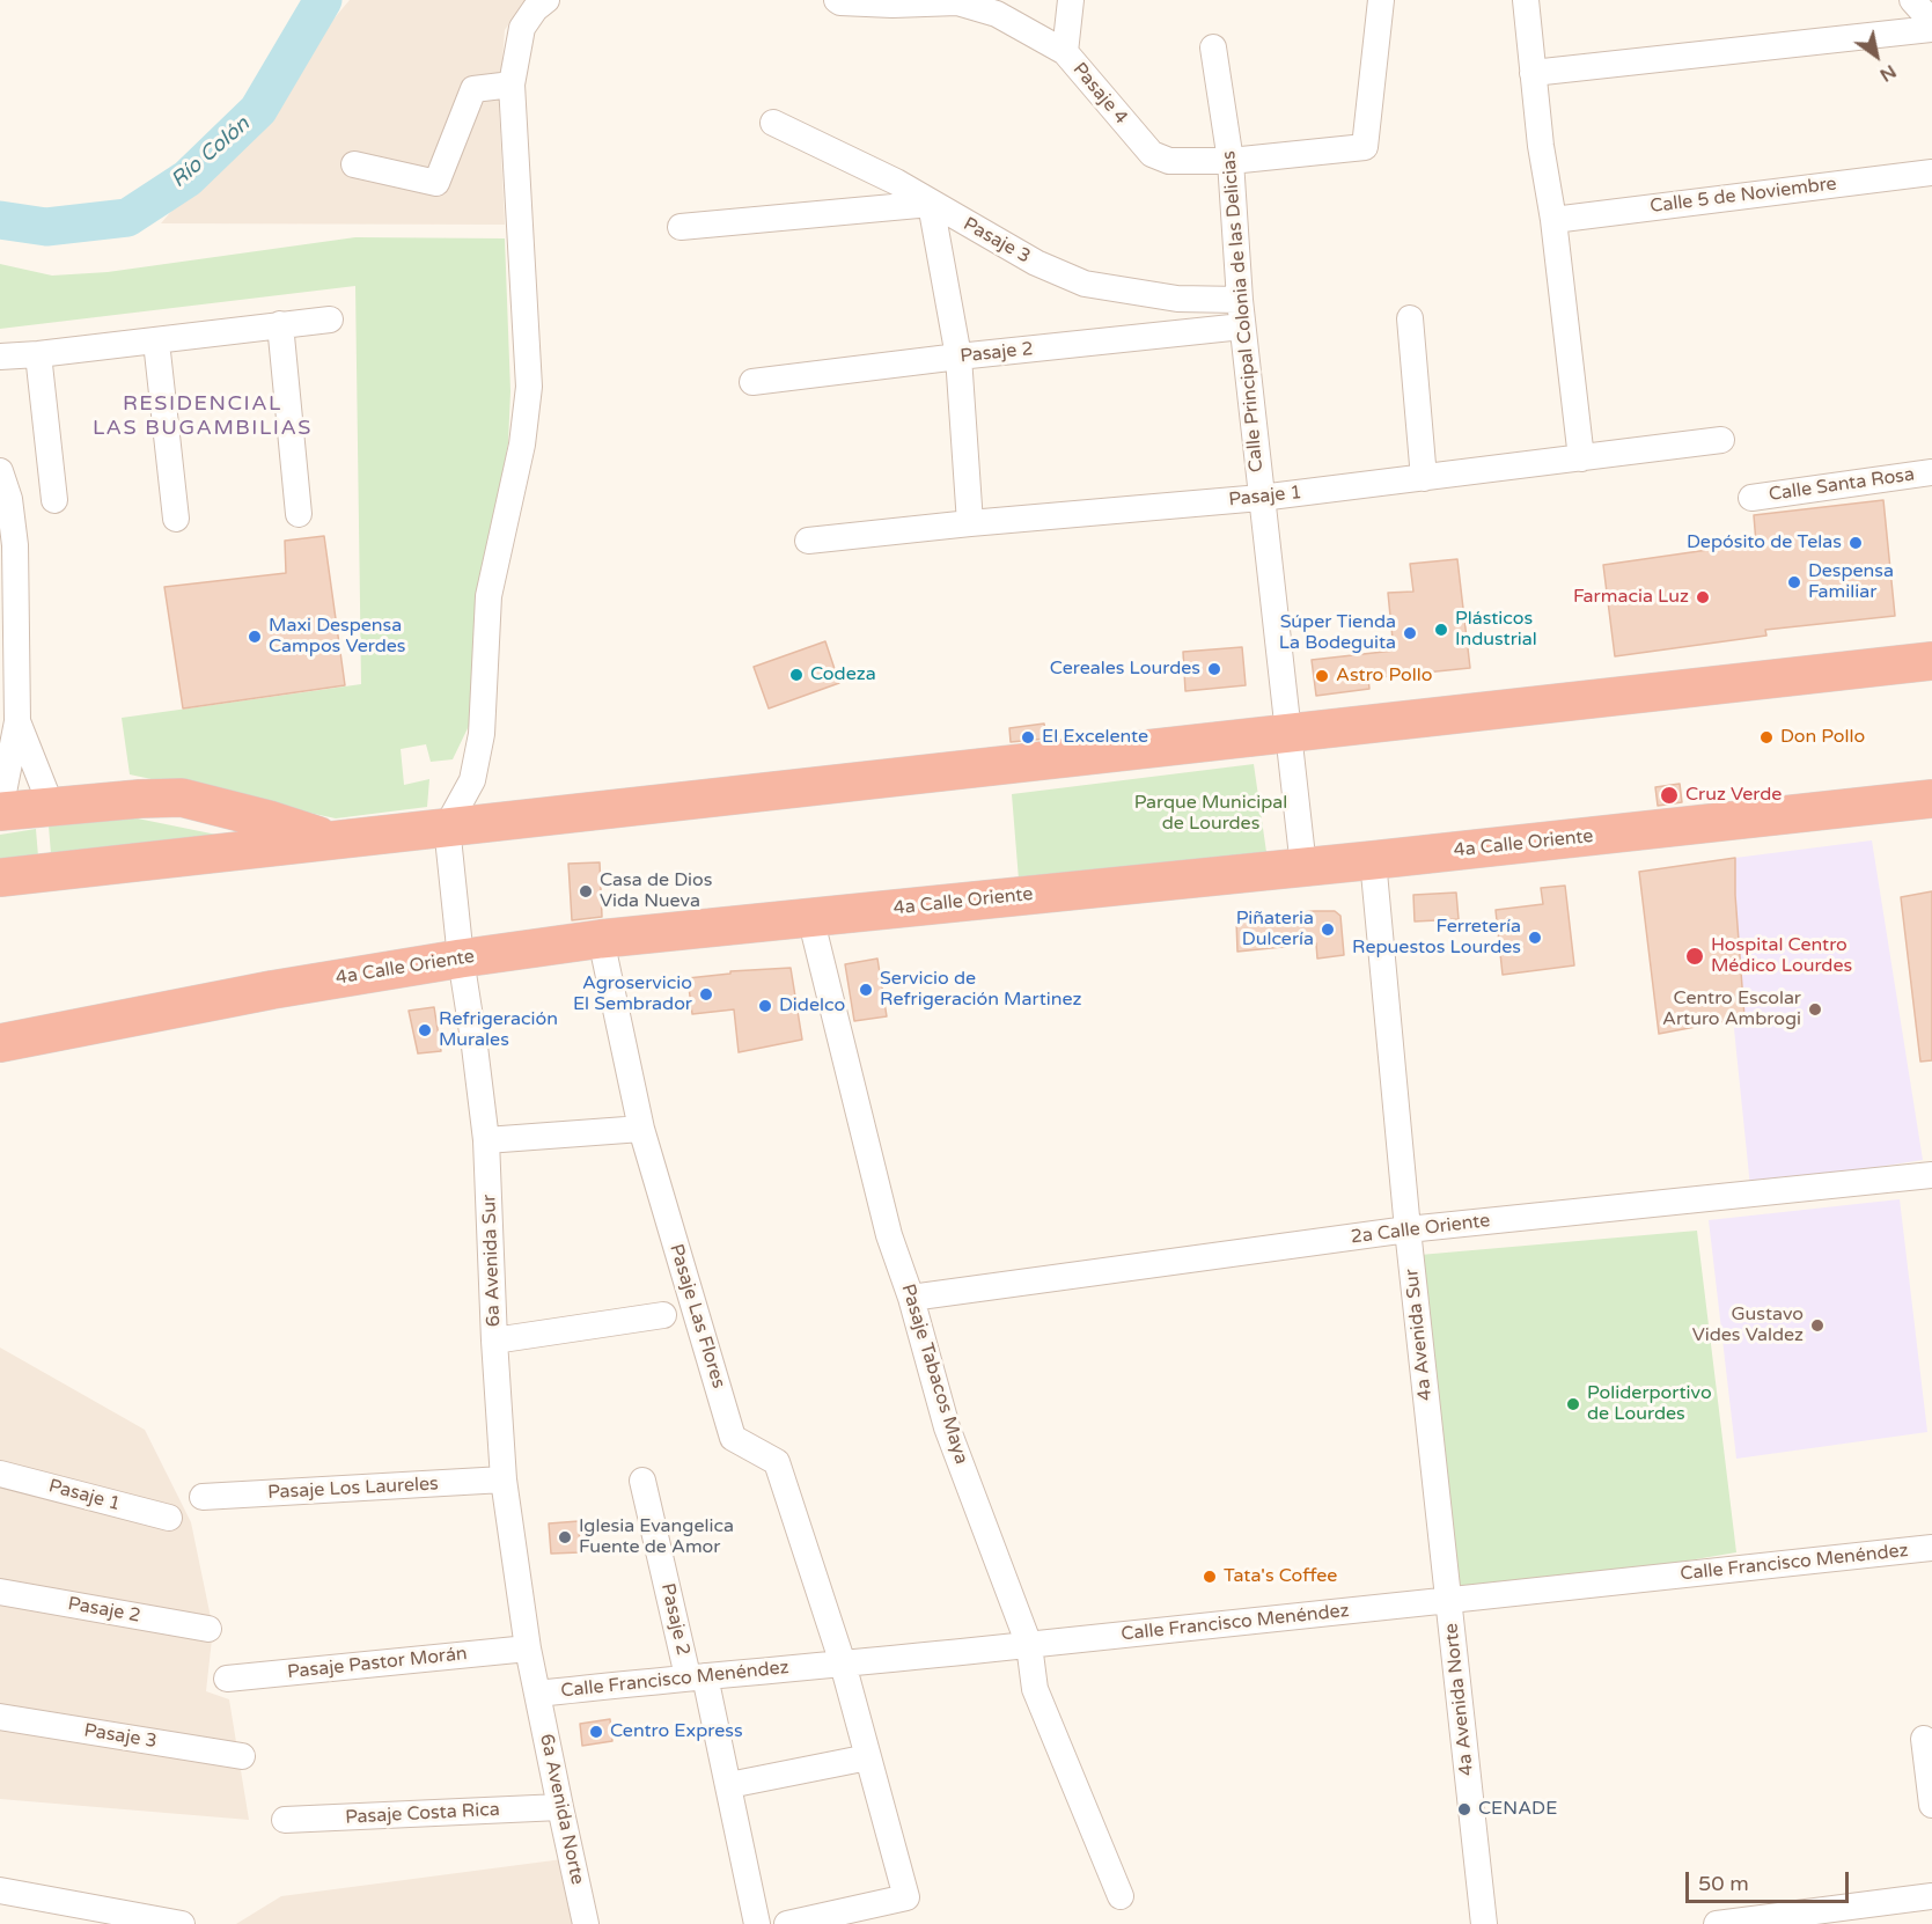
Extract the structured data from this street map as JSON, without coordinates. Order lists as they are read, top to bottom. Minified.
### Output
{"streets":{"highway":["4a Calle Oriente"],"street":["Pasaje 4","Calle 5 de Noviembre","Pasaje 3","Calle Principal Colonia de las Delicias","Pasaje 2","Calle Santa Rosa","Pasaje 1","2a Calle Oriente","6a Avenida Sur","Pasaje Las Flores","4a Avenida Sur","Pasaje Tabacos Maya","Pasaje Los Laureles","Calle Francisco Menéndez","Pasaje Pastor Morán","4a Avenida Norte","6a Avenida Norte","Pasaje Costa Rica"]},"crossings":[["Pasaje 4","Calle Principal Colonia de las Delicias"],["Pasaje 3","Calle Principal Colonia de las Delicias"],["Calle Principal Colonia de las Delicias","Pasaje 2"],["Calle Principal Colonia de las Delicias","Pasaje 1"],["Calle Principal Colonia de las Delicias","4a Calle Oriente"],["Pasaje 2","Calle Francisco Menéndez"],["4a Calle Oriente","6a Avenida Sur"],["4a Calle Oriente","Pasaje Las Flores"],["4a Calle Oriente","4a Avenida Sur"],["4a Calle Oriente","Pasaje Tabacos Maya"],["2a Calle Oriente","4a Avenida Sur"],["2a Calle Oriente","Pasaje Tabacos Maya"],["6a Avenida Sur","Pasaje Los Laureles"],["6a Avenida Sur","Calle Francisco Menéndez"],["6a Avenida Sur","Pasaje Pastor Morán"],["6a Avenida Sur","6a Avenida Norte"],["Pasaje Las Flores","Calle Francisco Menéndez"],["4a Avenida Sur","Calle Francisco Menéndez"],["4a Avenida Sur","4a Avenida Norte"],["Pasaje Tabacos Maya","Calle Francisco Menéndez"],["Calle Francisco Menéndez","4a Avenida Norte"],["Calle Francisco Menéndez","6a Avenida Norte"],["6a Avenida Norte","Pasaje Costa Rica"]],"districts":["RESIDENCIAL LAS BUGAMBILIAS"],"water":["Río Colón"],"parks":["Parque Municipal de Lourdes"],"places":["Depósito de Telas","Despensa Familiar","Farmacia Luz","Plásticos Industrial","Súper Tienda La Bodeguita","Maxi Despensa Campos Verdes","Cereales Lourdes","Codeza","Astro Pollo","El Excelente","Don Pollo","Cruz Verde","Casa de Dios Vida Nueva","Piñateria Dulcería","Ferretería Repuestos Lourdes","Hospital Centro Médico Lourdes","Servicio de Refrigeración Martinez","Agroservicio El Sembrador","Didelco","Centro Escolar Arturo Ambrogi","Refrigeración Murales","Gustavo Vides Valdez","Poliderportivo de Lourdes","Iglesia Evangelica Fuente de Amor","Tata's Coffee","Centro Express","CENADE"],"scale_bar":"50 m","north":"bottom right"}
